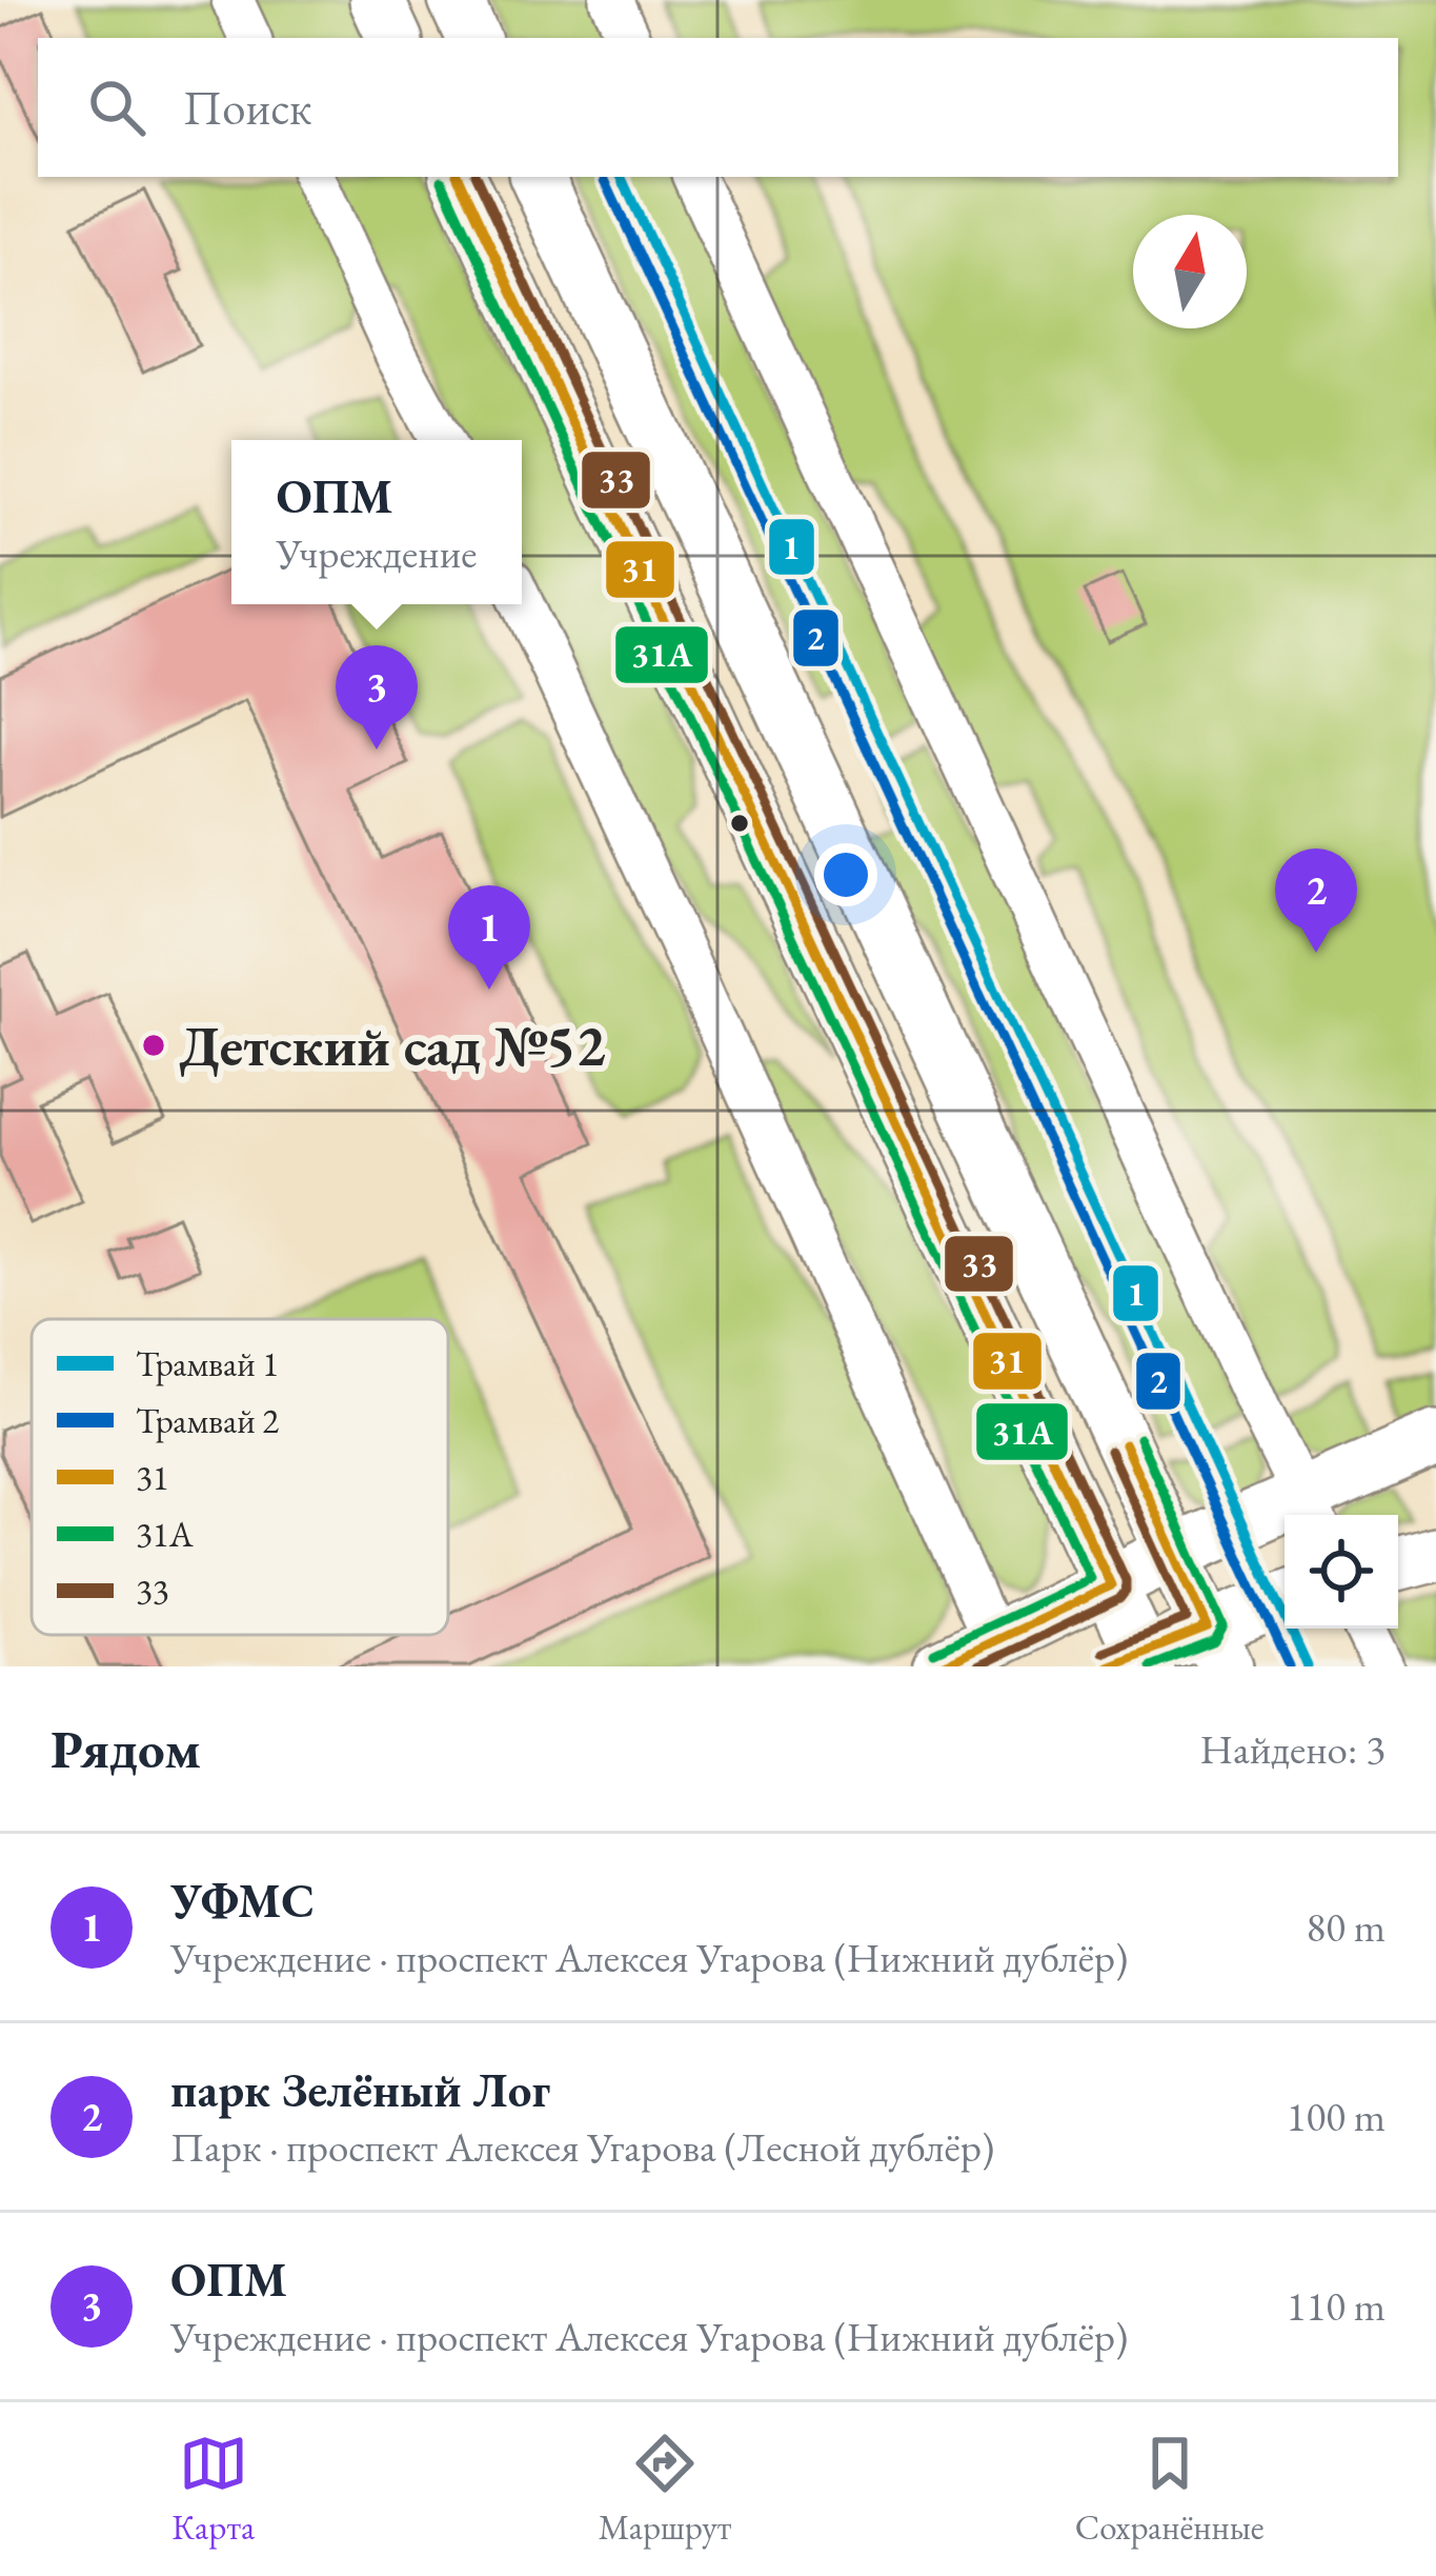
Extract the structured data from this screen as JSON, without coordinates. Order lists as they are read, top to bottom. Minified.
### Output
{"places":["Детский сад №52"],"lines":["tram line 1","transit line 31","transit line 33","tram line 2","transit line 31А"],"legend":["Трамвай 1","Трамвай 2","31","31А","33"],"north":"top","page":{"search":"Поиск","popup":["ОПМ","Учреждение"],"pins":["3","2","1"],"heading":["Рядом","Найдено: 3"],"list":[{"mark":"1","name":"УФМС","note":"Учреждение · проспект Алексея Угарова (Нижний дублёр)","value":"80 m"},{"mark":"2","name":"парк Зелёный Лог","note":"Парк · проспект Алексея Угарова (Лесной дублёр)","value":"100 m"},{"mark":"3","name":"ОПМ","note":"Учреждение · проспект Алексея Угарова (Нижний дублёр)","value":"110 m"}],"nav":["Карта","Маршрут","Сохранённые"]}}
